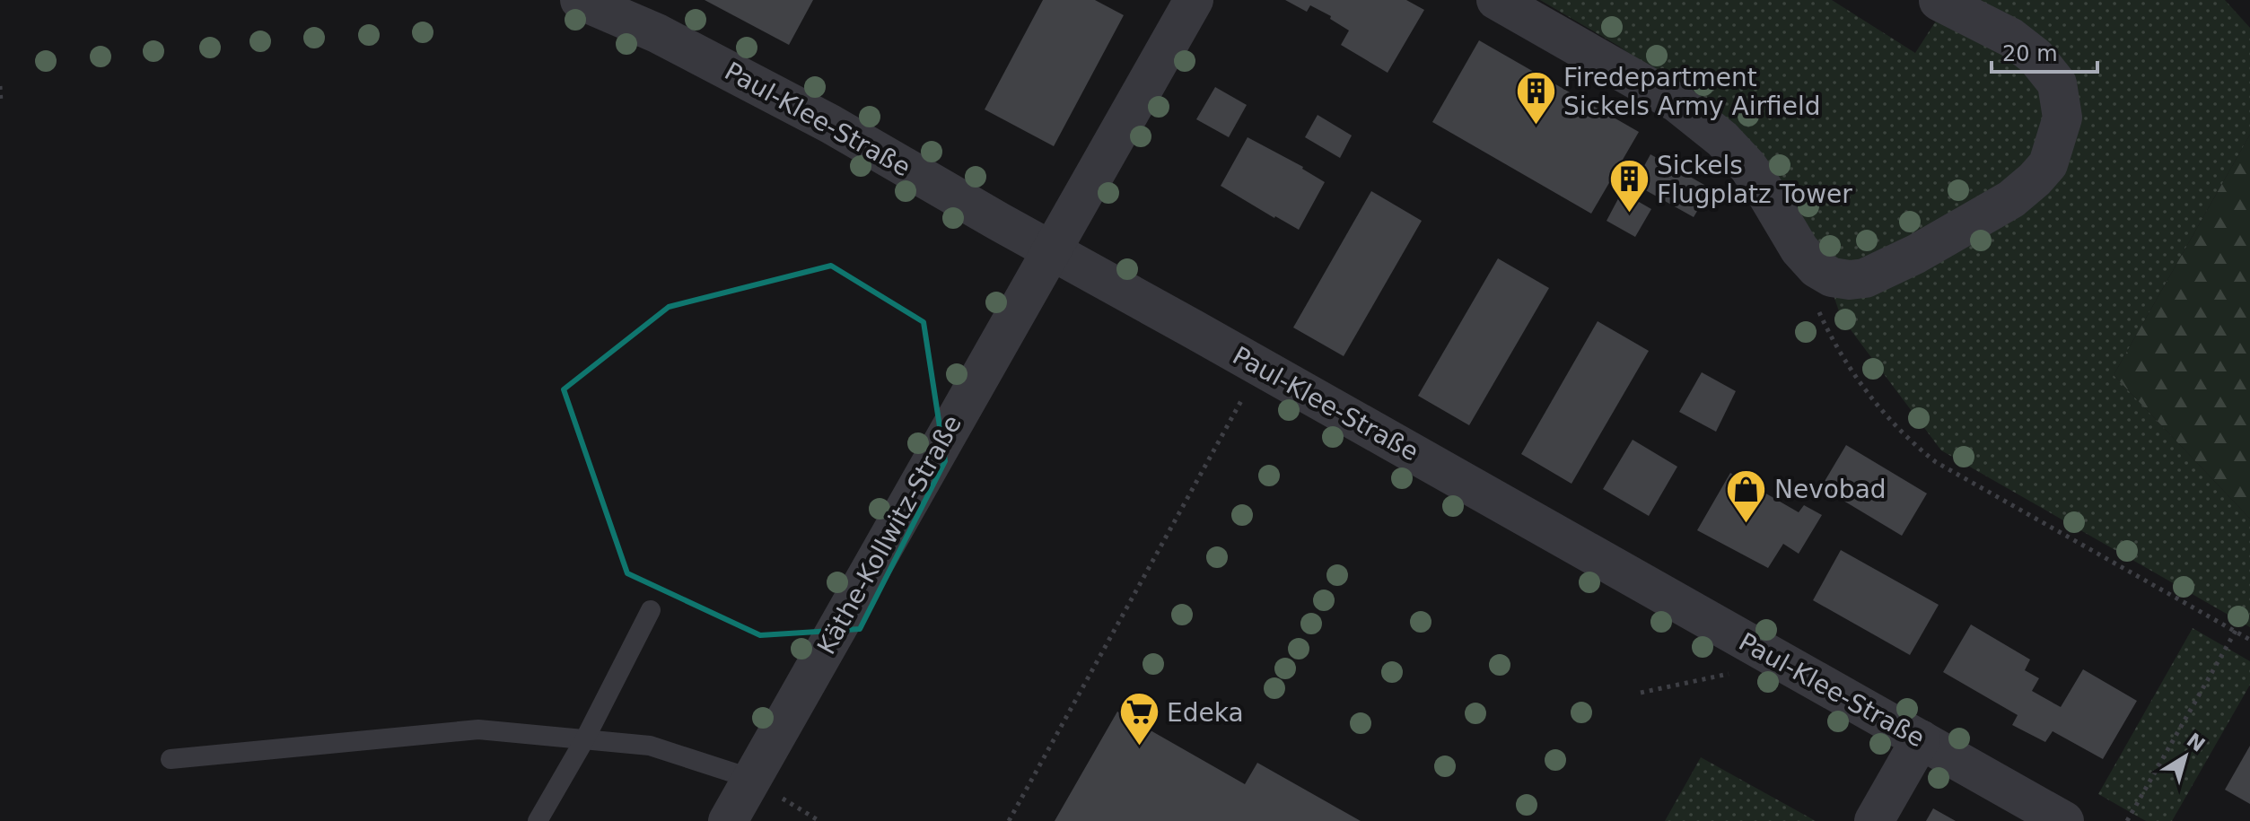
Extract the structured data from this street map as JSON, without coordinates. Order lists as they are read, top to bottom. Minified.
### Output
{"streets":{"street":["Paul-Klee-Straße","Käthe-Kollwitz-Straße"]},"crossings":[["Paul-Klee-Straße","Käthe-Kollwitz-Straße"]],"places":{"building":["Firedepartment Sickels Army Airfield","Sickels Flugplatz Tower"],"shop":["Nevobad"],"supermarket":["Edeka"]},"scale_bar":"20 m","north":"top right"}
